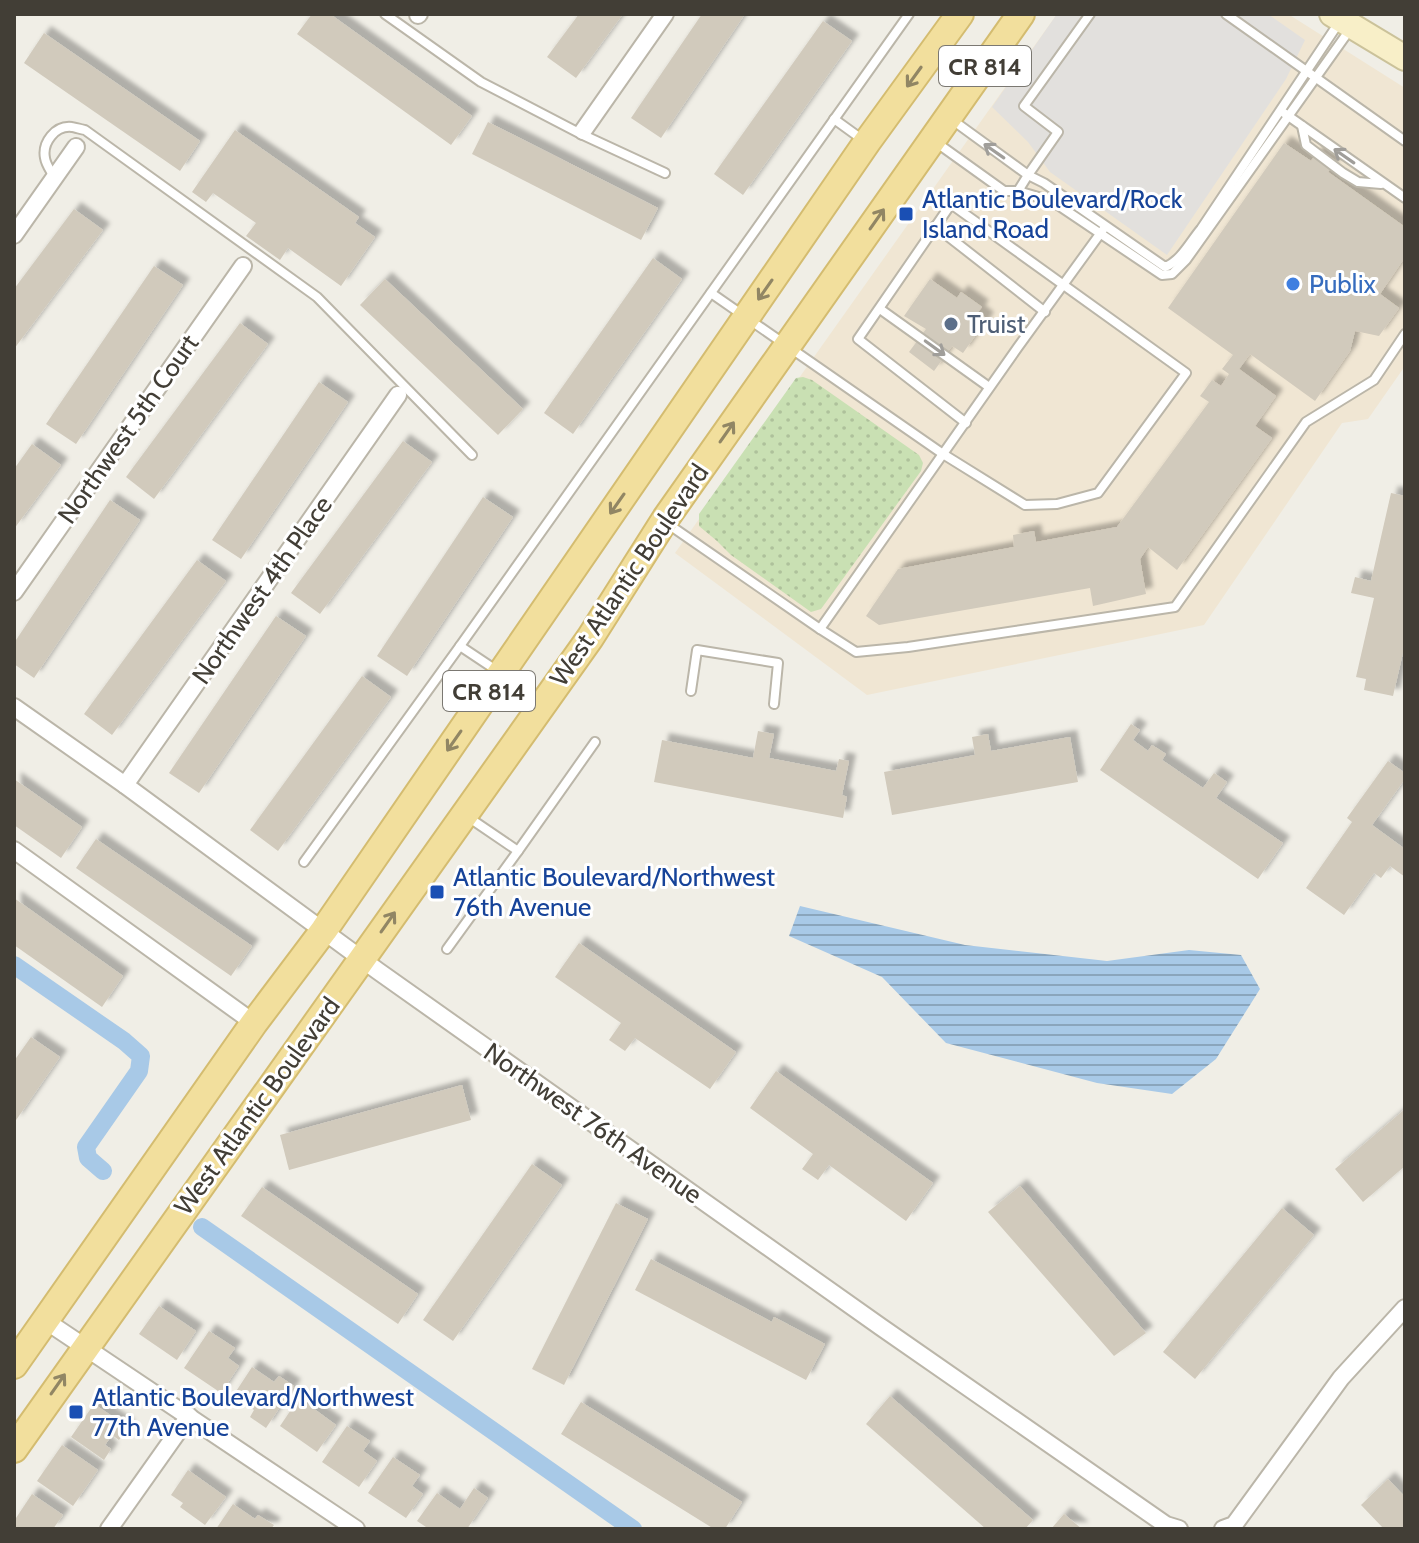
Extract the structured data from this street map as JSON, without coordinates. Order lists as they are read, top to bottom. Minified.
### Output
{"streets":{"main road":["CR 814","West Atlantic Boulevard"],"street":["Northwest 5th Court","Northwest 4th Place","Northwest 76th Avenue"]},"crossings":[["West Atlantic Boulevard","Northwest 76th Avenue"],["Northwest 4th Place","Northwest 76th Avenue"]],"places":{"transit":["Atlantic Boulevard/Rock Island Road","Atlantic Boulevard/Northwest 76th Avenue","Atlantic Boulevard/Northwest 77th Avenue"],"other":["Publix","Truist"]}}
